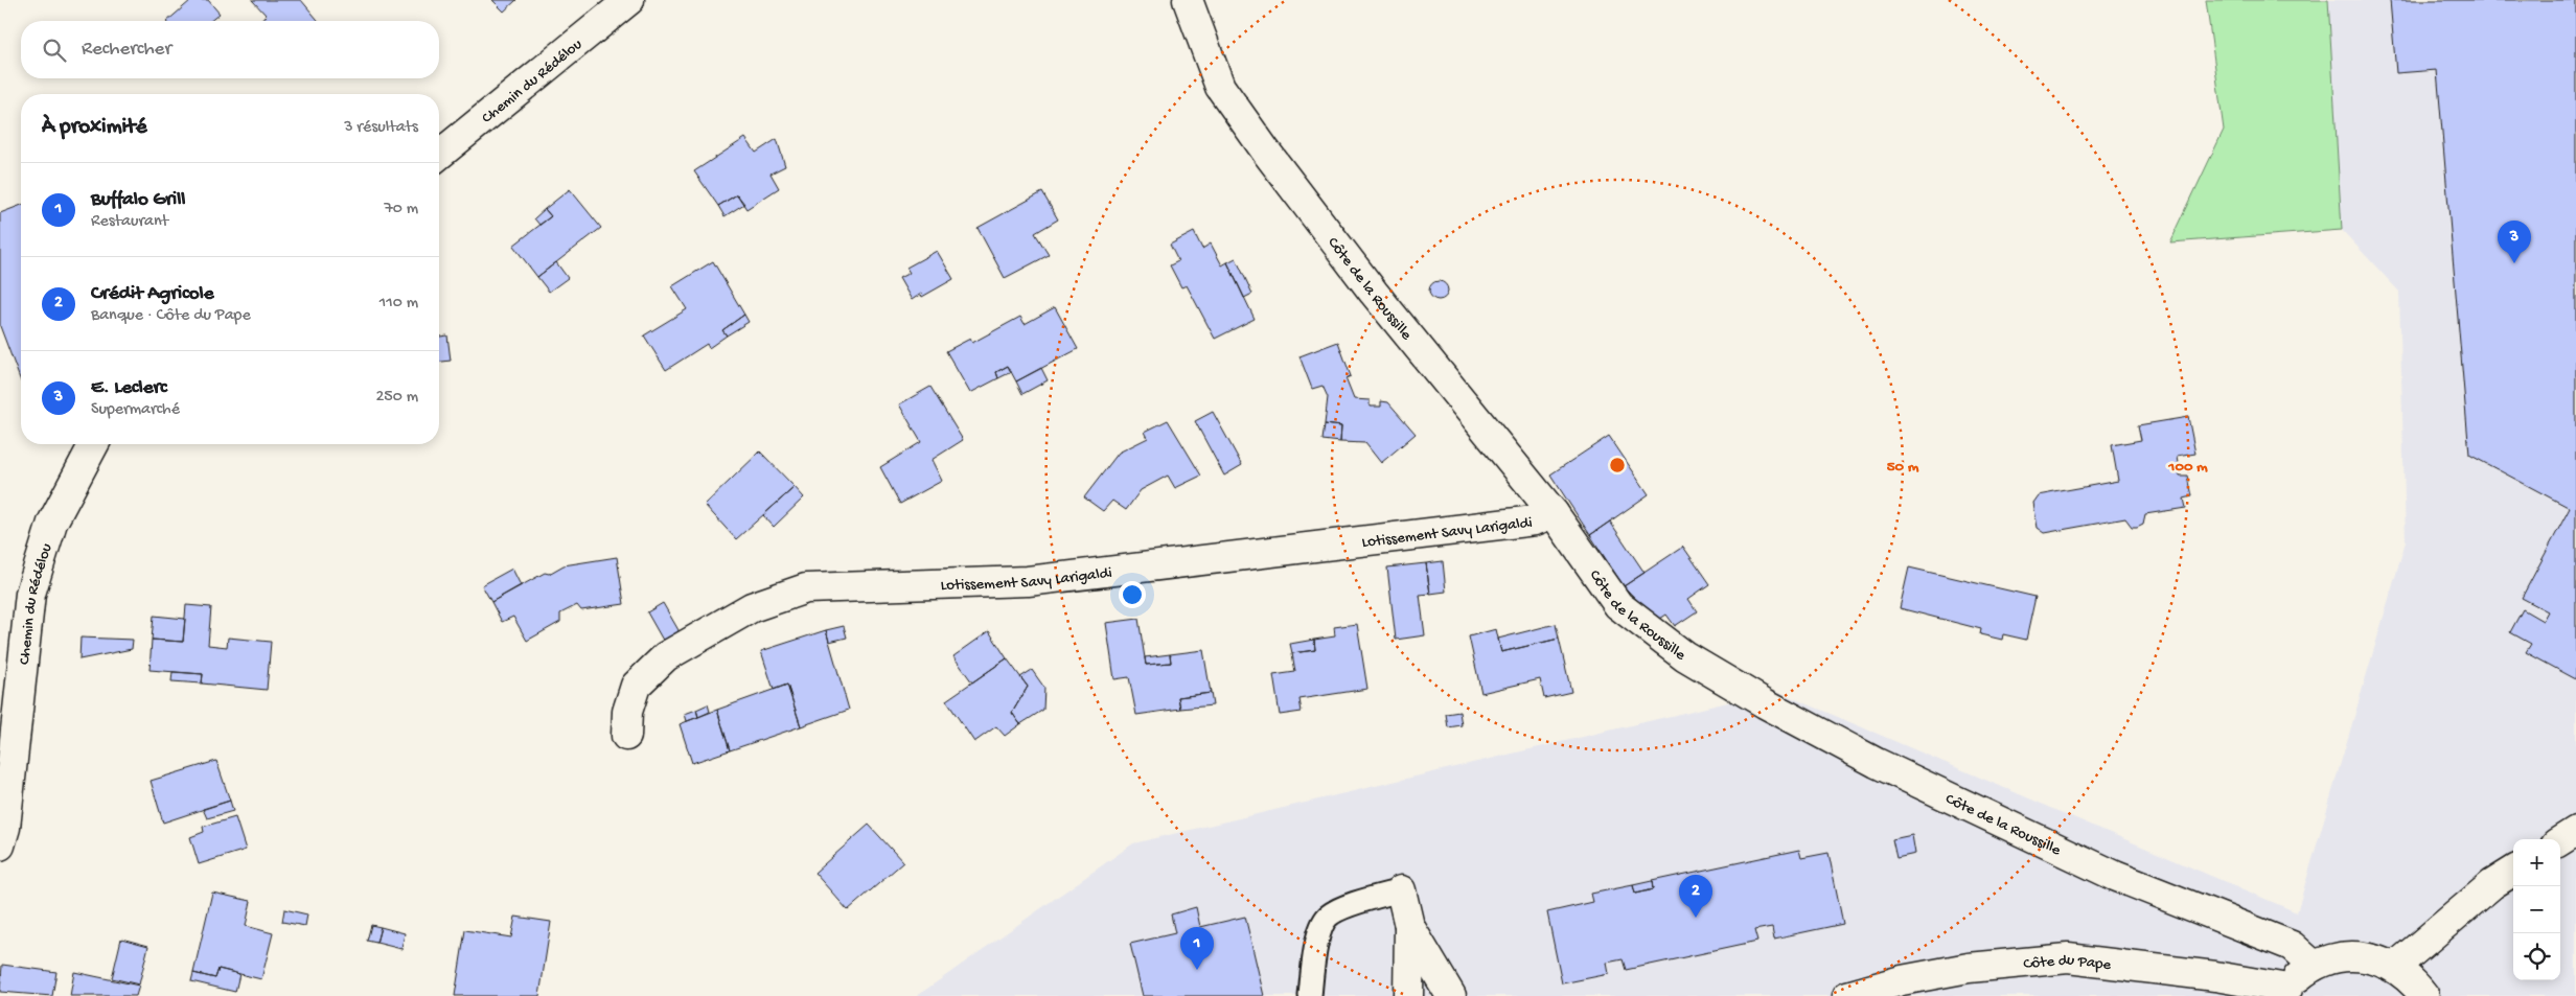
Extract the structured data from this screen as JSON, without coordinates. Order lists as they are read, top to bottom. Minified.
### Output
{"streets":{"street":["Chemin du Rédélou","Côte de la Roussille","Lotissement Savy Larigaldi","Côte du Pape"]},"crossings":[["Côte de la Roussille","Lotissement Savy Larigaldi"]],"page":{"search":"Rechercher","heading":["À proximité","3 résultats"],"list":[{"mark":"1","name":"Buffalo Grill","note":"Restaurant","value":"70 m"},{"mark":"2","name":"Crédit Agricole","note":"Banque · Côte du Pape","value":"110 m"},{"mark":"3","name":"E. Leclerc","note":"Supermarché","value":"250 m"}],"pins":["3","2","1"],"map_buttons":["+","−"]},"rings":["50 m","100 m"]}
